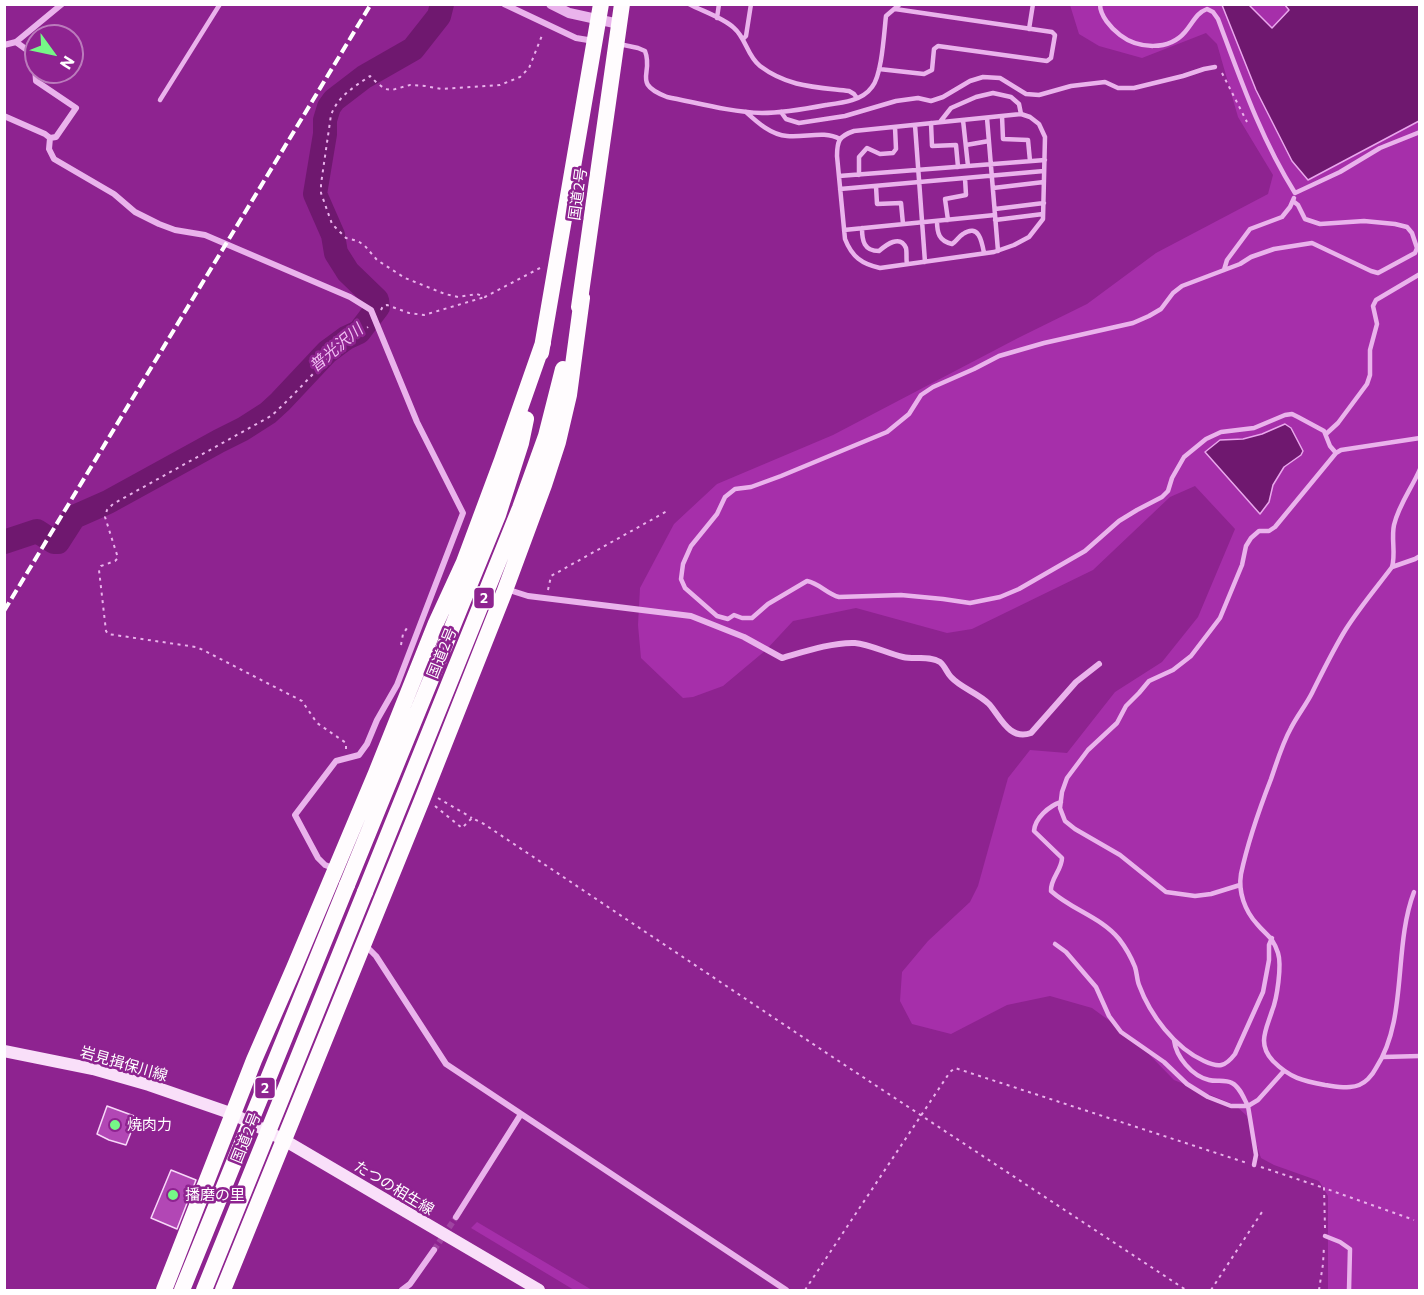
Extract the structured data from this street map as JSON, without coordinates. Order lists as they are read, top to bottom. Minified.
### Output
{"streets":{"highway":["国道2号","2"],"main road":["岩見揖保川線","たつの相生線"]},"crossings":[["岩見揖保川線","たつの相生線"]],"water":["普光沢川"],"places":["焼肉力","播磨の里"],"north":"bottom right"}
